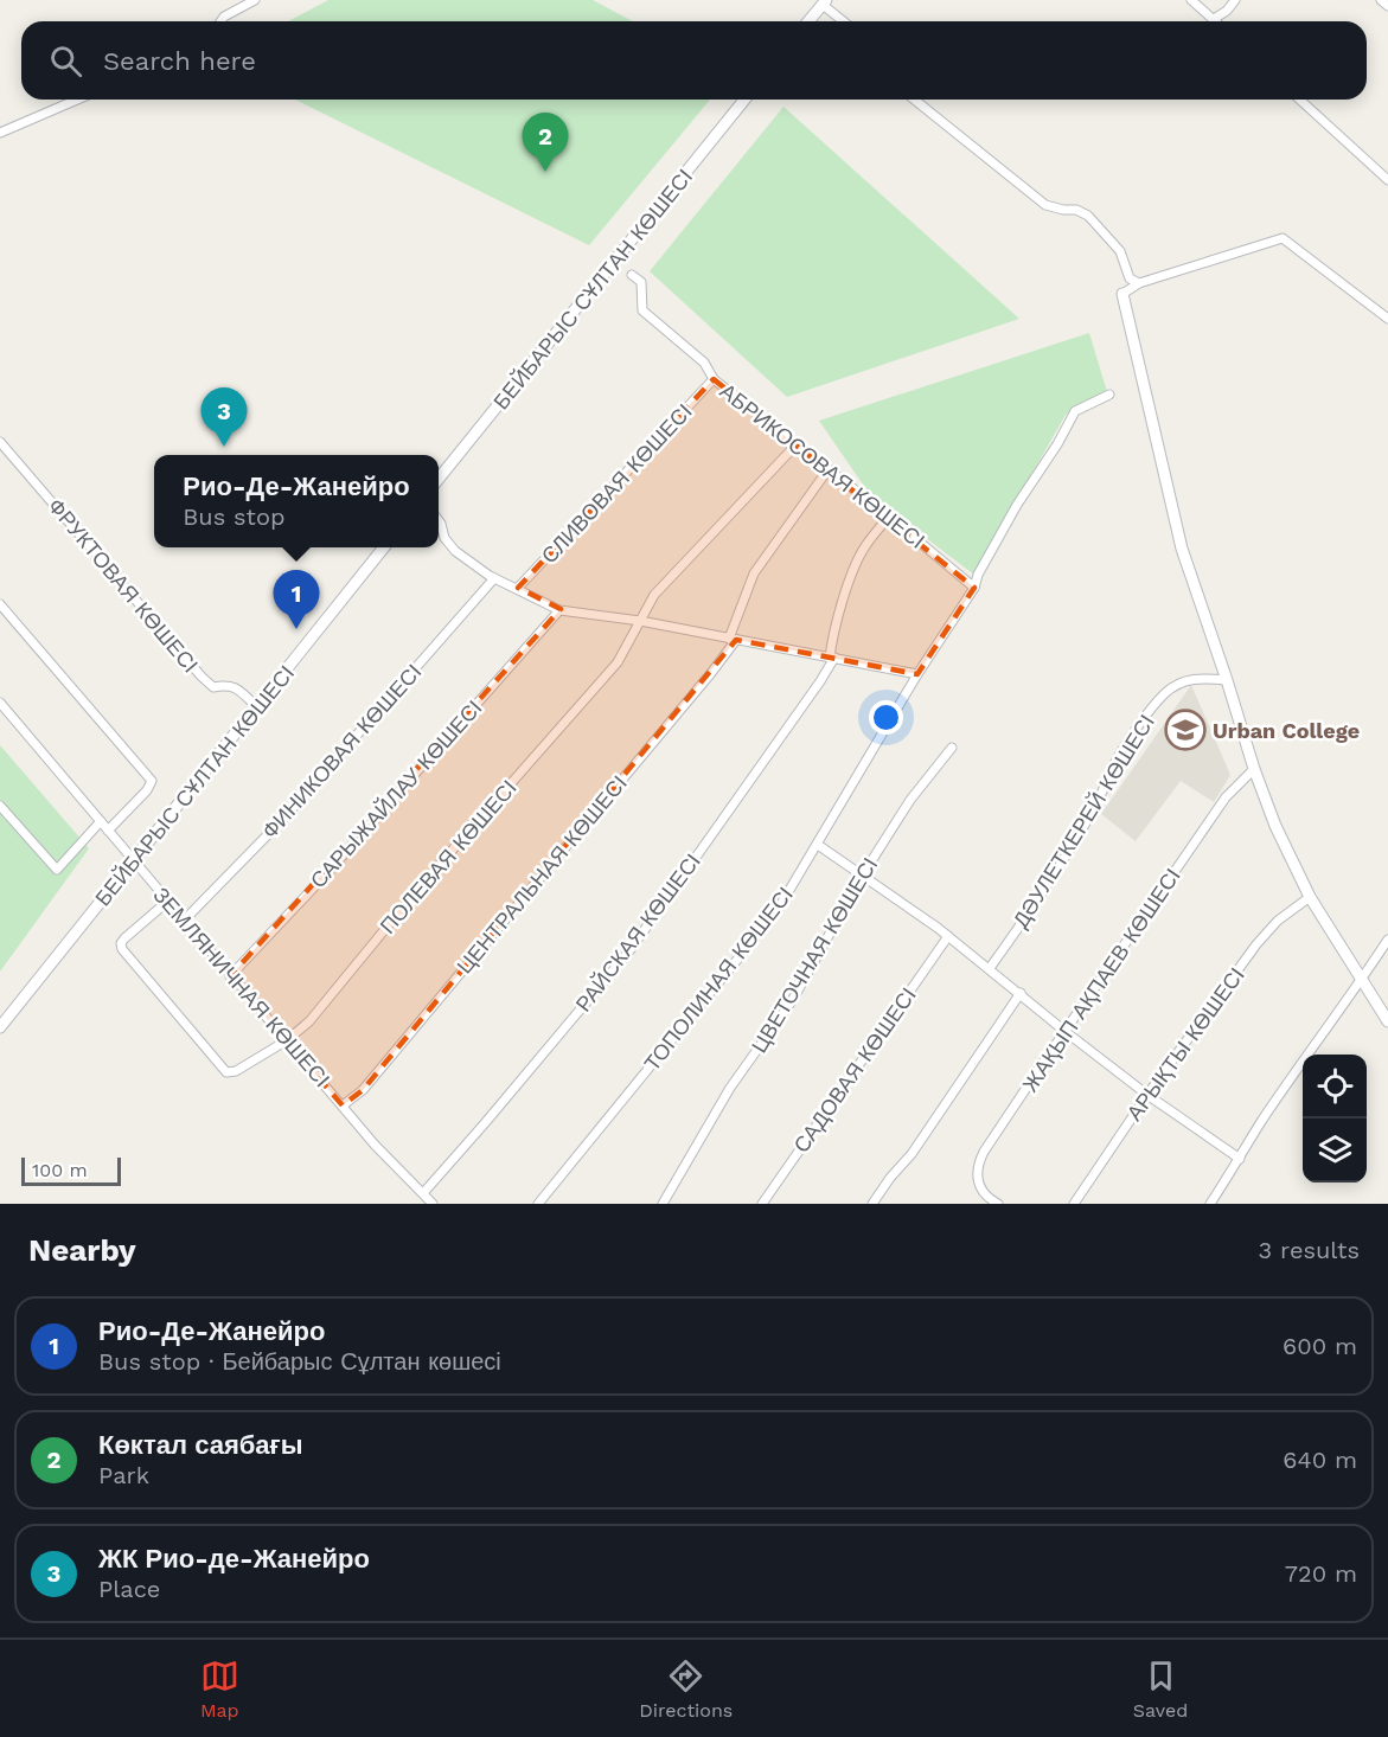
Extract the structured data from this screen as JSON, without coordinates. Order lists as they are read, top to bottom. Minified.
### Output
{"streets":{"street":["БЕЙБАРЫС СҰЛТАН КӨШЕСІ","АБРИКОСОВАЯ КӨШЕСІ","СЛИВОВАЯ КӨШЕСІ","ФРУКТОВАЯ КӨШЕСІ","ФИНИКОВАЯ КӨШЕСІ","САРЫЖАЙЛАУ КӨШЕСІ","ДӘУЛЕТКЕРЕЙ КӨШЕСІ","ПОЛЕВАЯ КӨШЕСІ","ЦЕНТРАЛЬНАЯ КӨШЕСІ","РАЙСКАЯ КӨШЕСІ","ЦВЕТОЧНАЯ КӨШЕСІ","ТОПОЛИНАЯ КӨШЕСІ","ЖАҚЫП АҚПАЕВ КӨШЕСІ","ЗЕМЛЯНИЧНАЯ КӨШЕСІ","АРЫҚТЫ КӨШЕСІ","САДОВАЯ КӨШЕСІ"]},"crossings":[["БЕЙБАРЫС СҰЛТАН КӨШЕСІ","ФРУКТОВАЯ КӨШЕСІ"],["БЕЙБАРЫС СҰЛТАН КӨШЕСІ","ЗЕМЛЯНИЧНАЯ КӨШЕСІ"],["АБРИКОСОВАЯ КӨШЕСІ","СЛИВОВАЯ КӨШЕСІ"],["АБРИКОСОВАЯ КӨШЕСІ","ПОЛЕВАЯ КӨШЕСІ"],["АБРИКОСОВАЯ КӨШЕСІ","ЦЕНТРАЛЬНАЯ КӨШЕСІ"],["АБРИКОСОВАЯ КӨШЕСІ","РАЙСКАЯ КӨШЕСІ"],["АБРИКОСОВАЯ КӨШЕСІ","ТОПОЛИНАЯ КӨШЕСІ"],["ФИНИКОВАЯ КӨШЕСІ","ЗЕМЛЯНИЧНАЯ КӨШЕСІ"],["САРЫЖАЙЛАУ КӨШЕСІ","ЗЕМЛЯНИЧНАЯ КӨШЕСІ"],["ПОЛЕВАЯ КӨШЕСІ","ЗЕМЛЯНИЧНАЯ КӨШЕСІ"],["ЦЕНТРАЛЬНАЯ КӨШЕСІ","ЗЕМЛЯНИЧНАЯ КӨШЕСІ"],["РАЙСКАЯ КӨШЕСІ","ЗЕМЛЯНИЧНАЯ КӨШЕСІ"]],"places":{"school or university":["Urban College"]},"scale_bar":"100 m","page":{"search":"Search here","pins":["2","3","1"],"popup":["Рио-Де-Жанейро","Bus stop"],"scale":"100 m","heading":["Nearby","3 results"],"list":[{"mark":"1","name":"Рио-Де-Жанейро","note":"Bus stop · Бейбарыс Сұлтан көшесі","value":"600 m"},{"mark":"2","name":"Көктал саябағы","note":"Park","value":"640 m"},{"mark":"3","name":"ЖК Рио-де-Жанейро","note":"Place","value":"720 m"}],"nav":["Map","Directions","Saved"]}}
